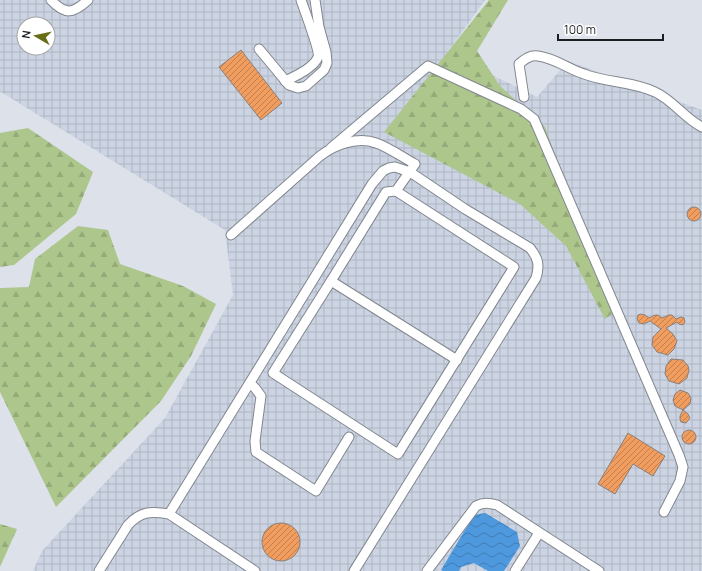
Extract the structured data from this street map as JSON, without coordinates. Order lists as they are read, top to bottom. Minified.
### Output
{"scale_bar":"100 m","north":"left"}
